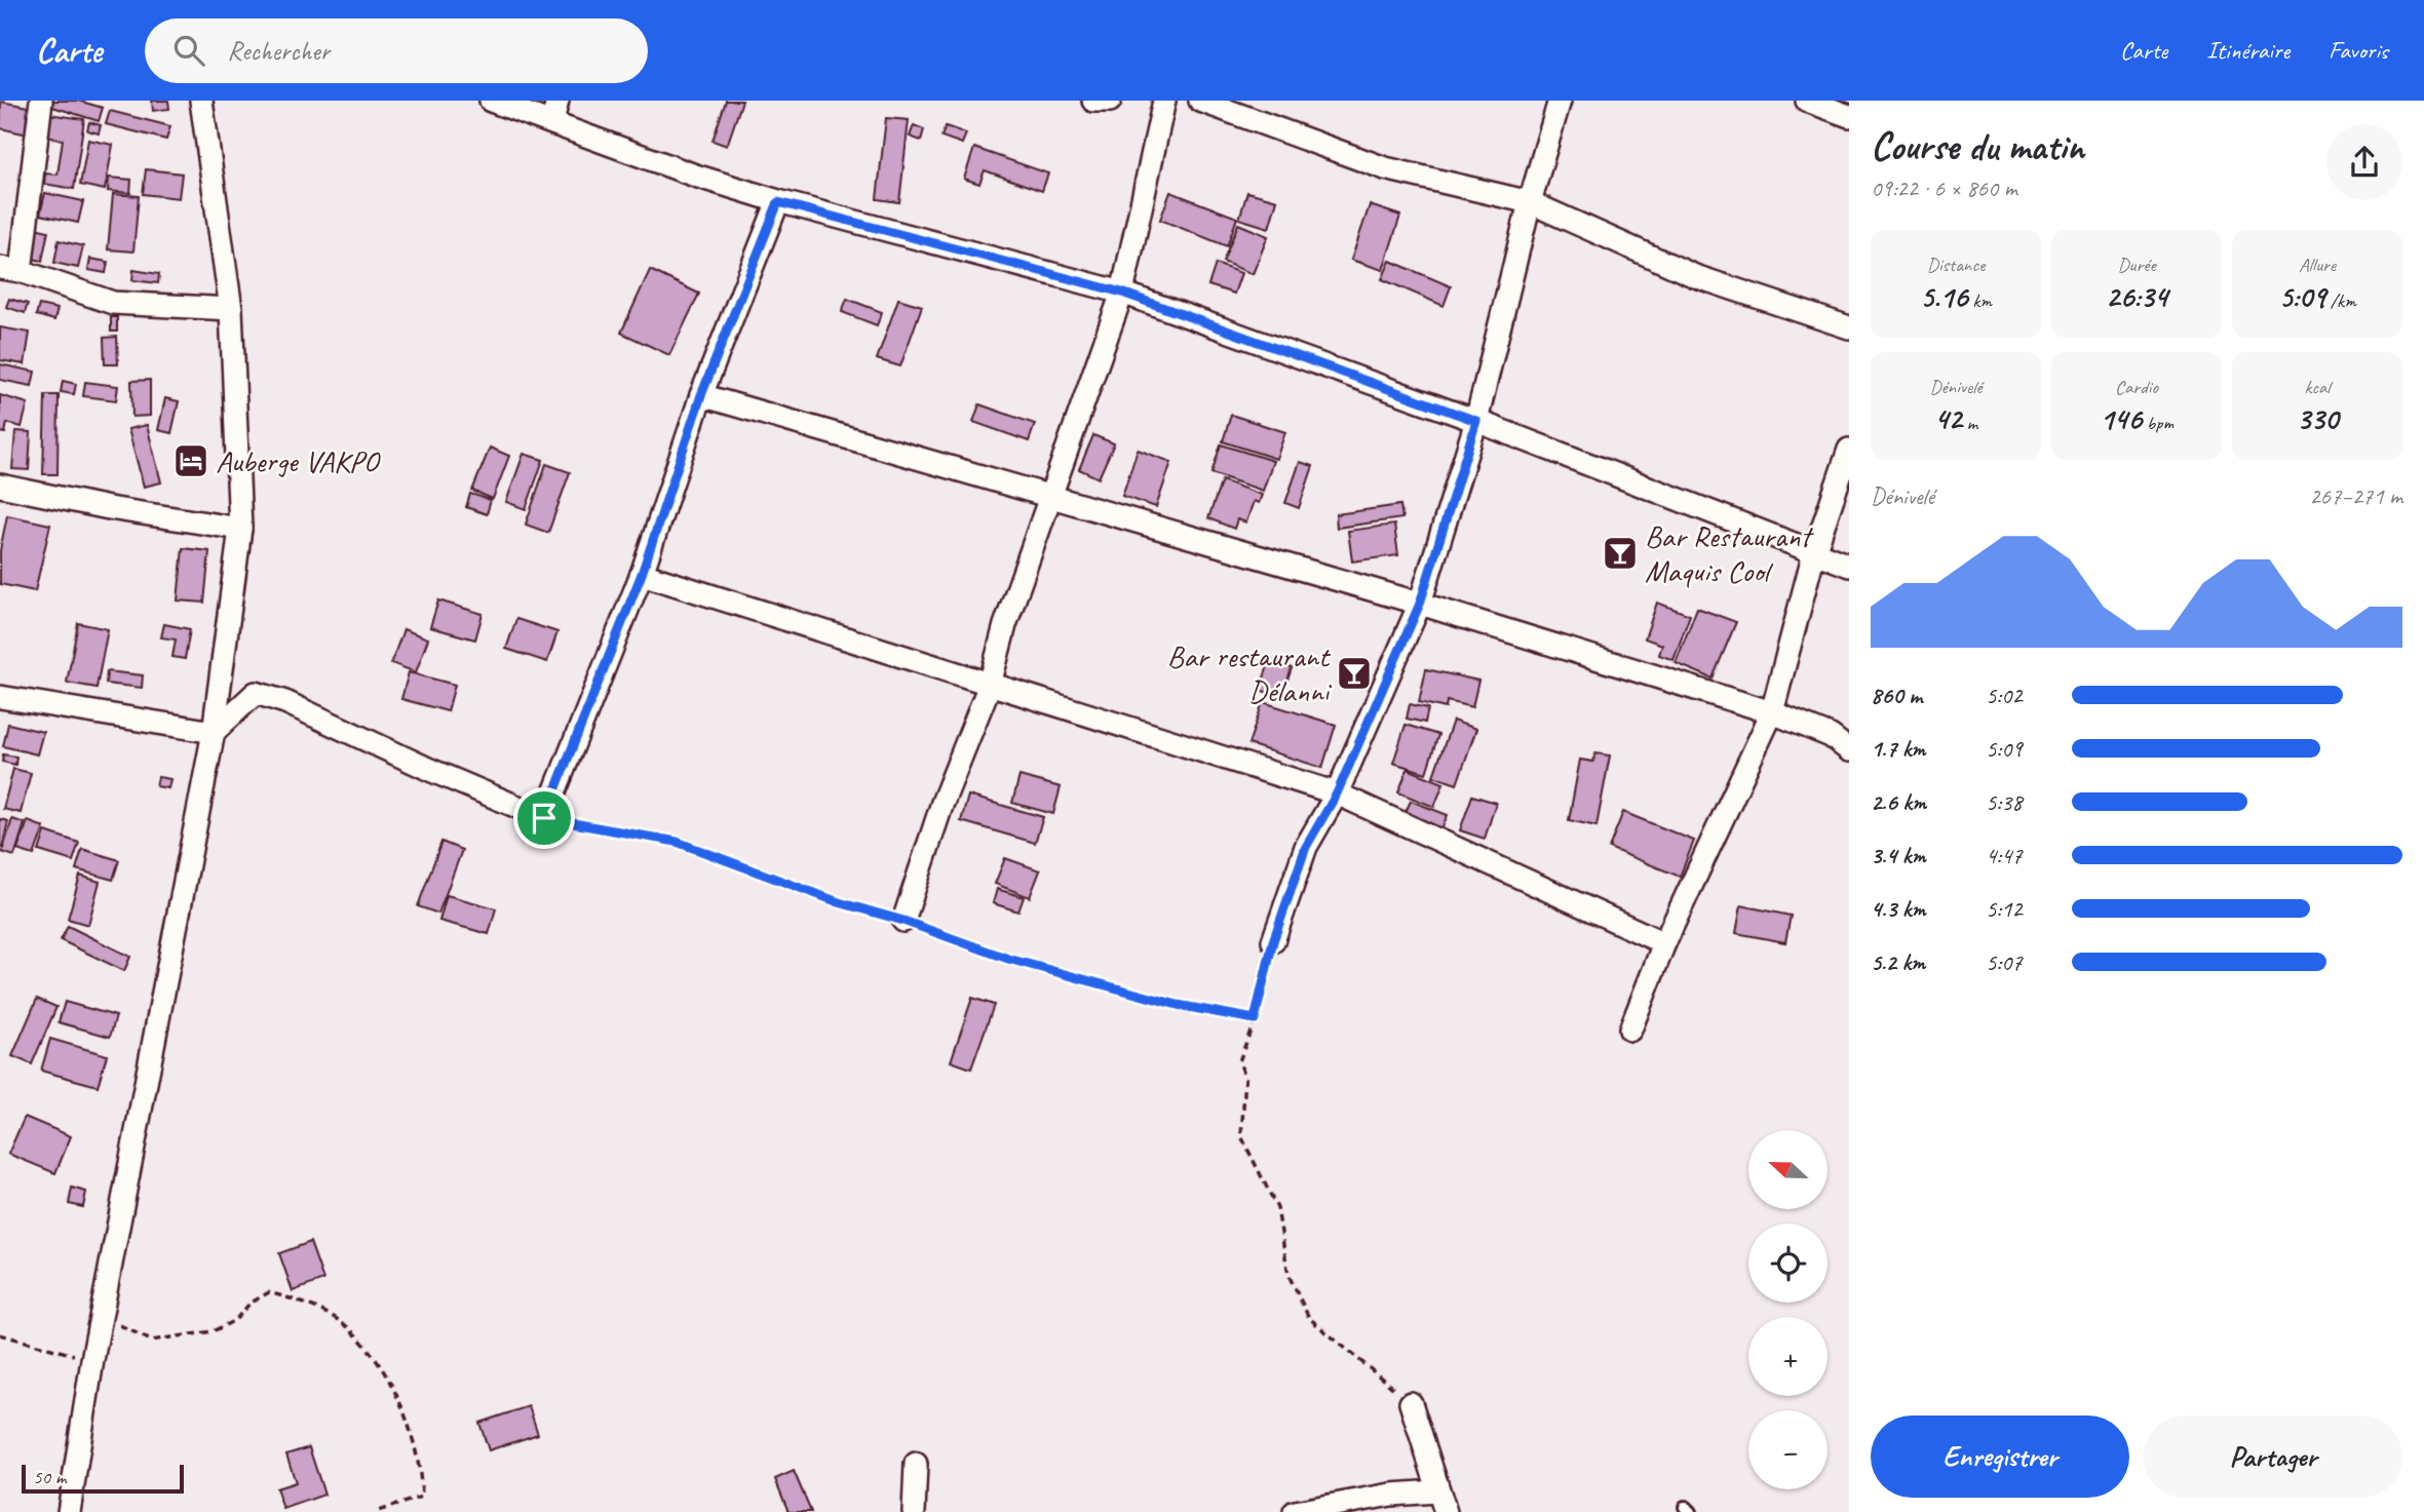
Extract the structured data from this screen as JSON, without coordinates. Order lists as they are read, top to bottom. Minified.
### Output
{"places":{"hotel":["Auberge VAKPO"],"bar":["Bar Restaurant Maquis Cool","Bar restaurant Délanni"]},"scale_bar":"50 m","north":"left","page":{"header":"Carte","search":"Rechercher","nav":["Carte","Itinéraire","Favoris"],"heading":["Course du matin","09:22 · 6 × 860 m"],"stats":[["Distance","5.16 km"],["Durée","26:34"],["Allure","5:09 /km"],["Dénivelé","42 m"],["Cardio","146 bpm"],["kcal","330"]],"chart":["Dénivelé","267–271 m"],"list":[{"name":"860 m","note":"5:02"},{"name":"1.7 km","note":"5:09"},{"name":"2.6 km","note":"5:38"},{"name":"3.4 km","note":"4:47"},{"name":"4.3 km","note":"5:12"},{"name":"5.2 km","note":"5:07"}],"map_buttons":["+","−"],"buttons":["Enregistrer","Partager"],"scale":"50 m"}}
